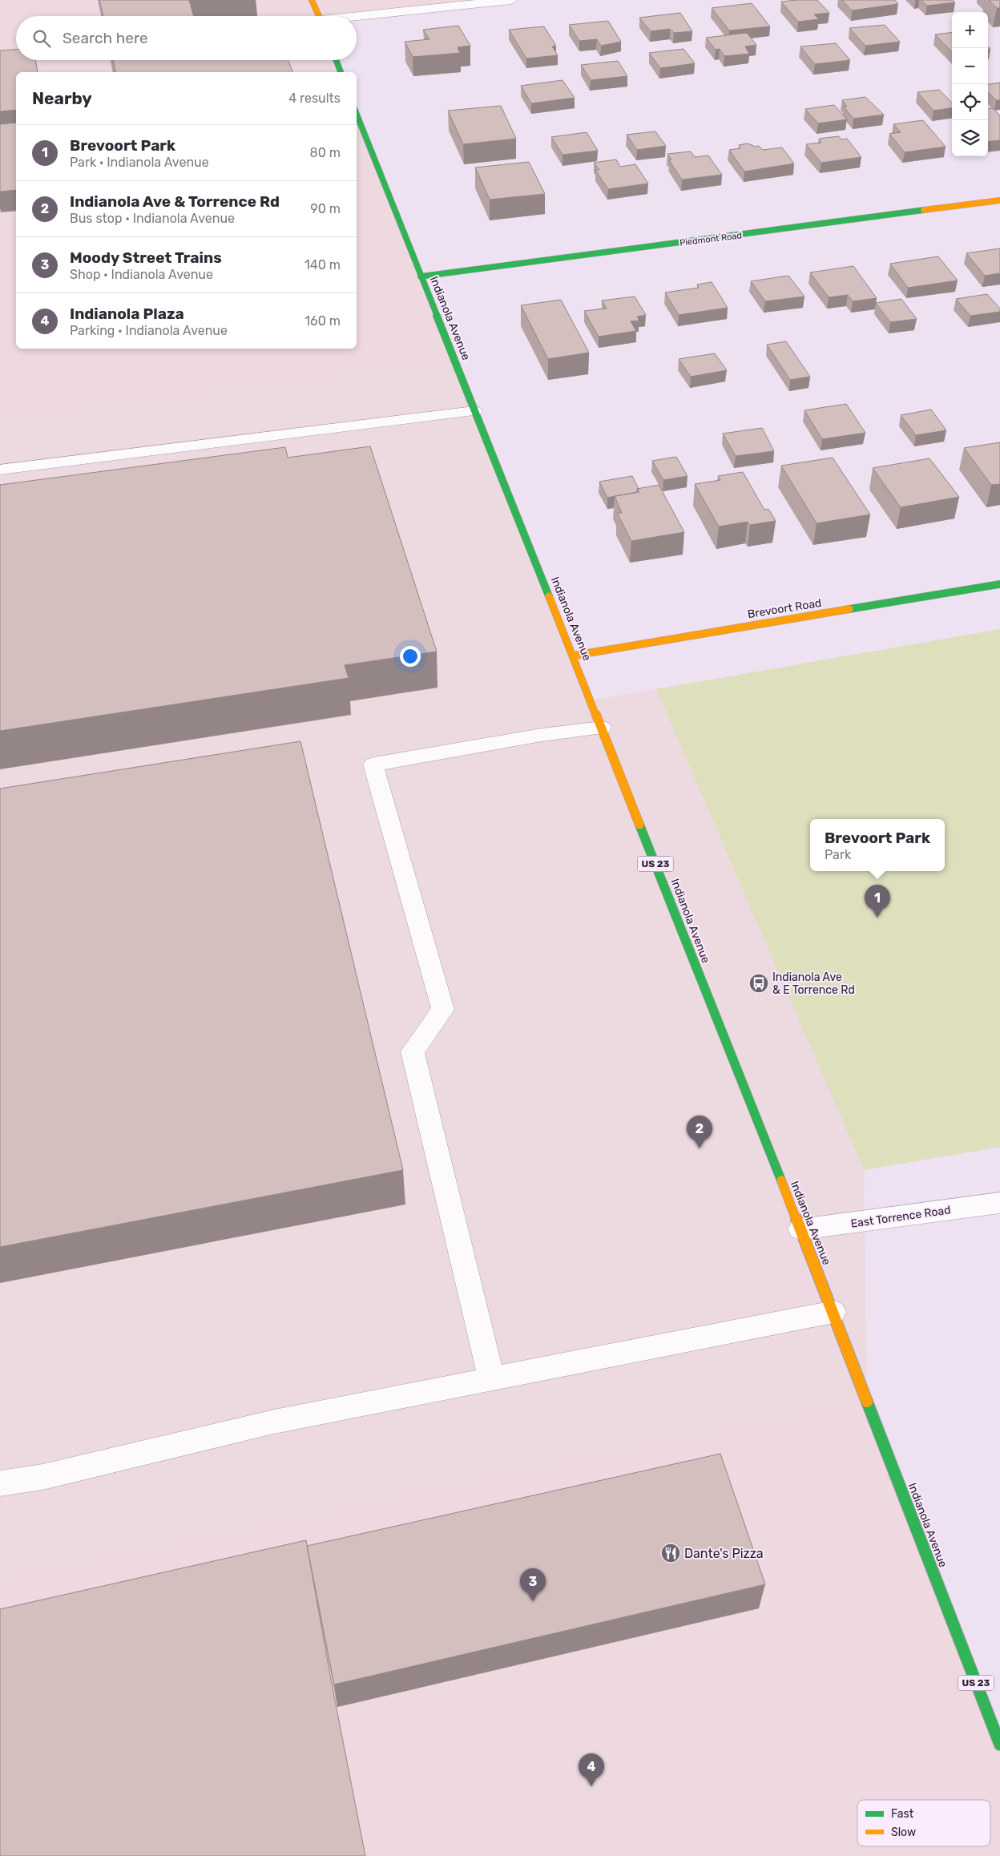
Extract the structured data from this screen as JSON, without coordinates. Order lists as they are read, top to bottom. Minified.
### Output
{"streets":{"main road":["Piedmont Road","Indianola Avenue","Brevoort Road","US 23"],"street":["East Torrence Road"]},"crossings":[["Piedmont Road","Indianola Avenue"],["Indianola Avenue","Brevoort Road"],["Indianola Avenue","East Torrence Road"]],"places":{"bus stop":["Indianola Ave & E Torrence Rd"],"restaurant":["Dante's Pizza"]},"legend":["Fast","Slow"],"page":{"map_buttons":["+","−"],"search":"Search here","heading":["Nearby","4 results"],"list":[{"mark":"1","name":"Brevoort Park","note":"Park · Indianola Avenue","value":"80 m"},{"mark":"2","name":"Indianola Ave & Torrence Rd","note":"Bus stop · Indianola Avenue","value":"90 m"},{"mark":"3","name":"Moody Street Trains","note":"Shop · Indianola Avenue","value":"140 m"},{"mark":"4","name":"Indianola Plaza","note":"Parking · Indianola Avenue","value":"160 m"}],"popup":["Brevoort Park","Park"],"pins":["1","2","3","4"]}}
